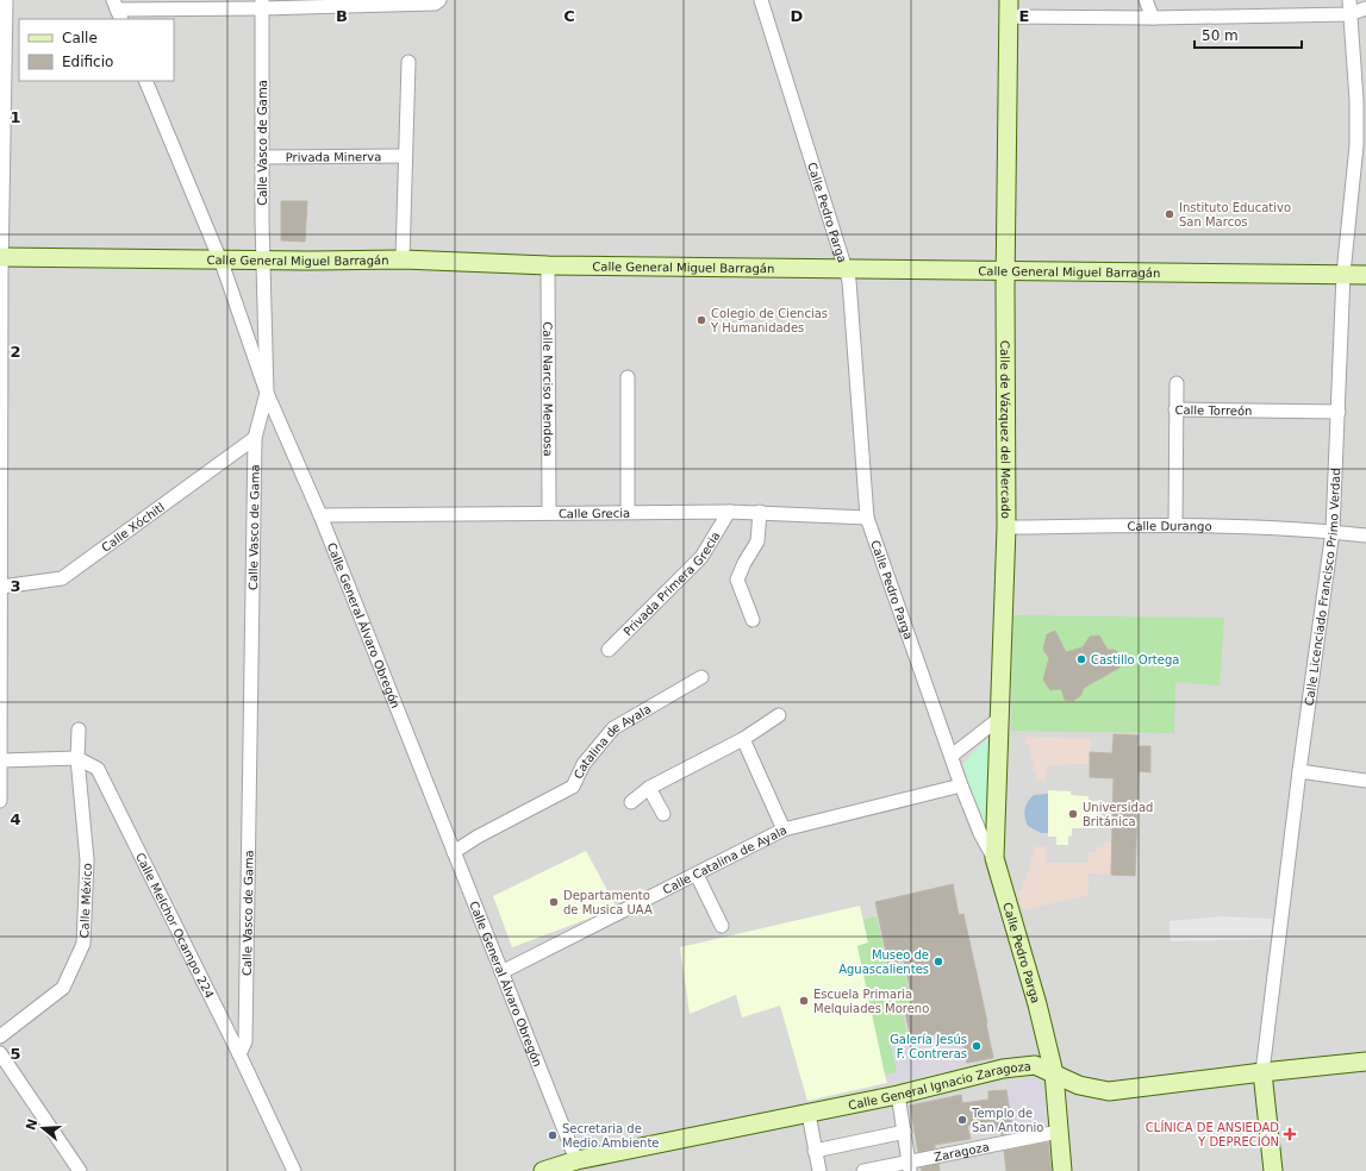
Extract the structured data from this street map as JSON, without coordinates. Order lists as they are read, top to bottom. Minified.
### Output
{"streets":{"street":["Calle Vasco de Gama","Privada Minerva","Calle Pedro Parga","Calle General Miguel Barragán","Calle Narciso Mendosa","Calle Torreón","Calle de Vázquez del Mercado","Calle Grecia","Calle Xóchitl","Calle Durango","Privada Primera Grecia","Calle Licenciado Francisco Primo Verdad","Calle General Álvaro Obregón","Catalina de Ayala","Calle Catalina de Ayala","Calle México","Calle Melchor Ocampo 224","Calle General Ignacio Zaragoza","Zaragoza"]},"crossings":[["Calle Vasco de Gama","Privada Minerva"],["Calle Vasco de Gama","Calle General Miguel Barragán"],["Calle Vasco de Gama","Calle Xóchitl"],["Calle Vasco de Gama","Calle General Álvaro Obregón"],["Calle Vasco de Gama","Calle Melchor Ocampo 224"],["Calle Pedro Parga","Calle General Miguel Barragán"],["Calle Pedro Parga","Calle de Vázquez del Mercado"],["Calle Pedro Parga","Calle Grecia"],["Calle Pedro Parga","Calle Catalina de Ayala"],["Calle Pedro Parga","Calle General Ignacio Zaragoza"],["Calle Pedro Parga","Zaragoza"],["Calle General Miguel Barragán","Calle Narciso Mendosa"],["Calle General Miguel Barragán","Calle de Vázquez del Mercado"],["Calle General Miguel Barragán","Calle Licenciado Francisco Primo Verdad"],["Calle General Miguel Barragán","Calle General Álvaro Obregón"],["Calle Narciso Mendosa","Calle Grecia"],["Calle Torreón","Calle Durango"],["Calle Torreón","Calle Licenciado Francisco Primo Verdad"],["Calle de Vázquez del Mercado","Calle Durango"],["Calle Grecia","Privada Primera Grecia"],["Calle Grecia","Calle General Álvaro Obregón"],["Calle Durango","Calle Licenciado Francisco Primo Verdad"],["Calle Licenciado Francisco Primo Verdad","Calle General Ignacio Zaragoza"],["Calle General Álvaro Obregón","Catalina de Ayala"],["Calle General Álvaro Obregón","Calle Catalina de Ayala"],["Calle General Álvaro Obregón","Calle General Ignacio Zaragoza"],["Calle México","Calle Melchor Ocampo 224"]],"places":{"other":["Instituto Educativo San Marcos","Colegio de Ciencias Y Humanidades","Castillo Ortega","Universidad Británica","Departamento de Musica UAA","Museo de Aguascalientes","Escuela Primaria Melquiades Moreno","Galería Jesús F. Contreras","Templo de San Antonio","Secretaria de Medio Ambiente"],"health":["CLÍNICA DE ANSIEDAD Y DEPRECIÓN"]},"legend":["Calle","Edificio"],"scale_bar":"50 m","north":"left","grid":{"columns":["B","C","D","E"],"rows":["1","2","3","4","5"]}}
